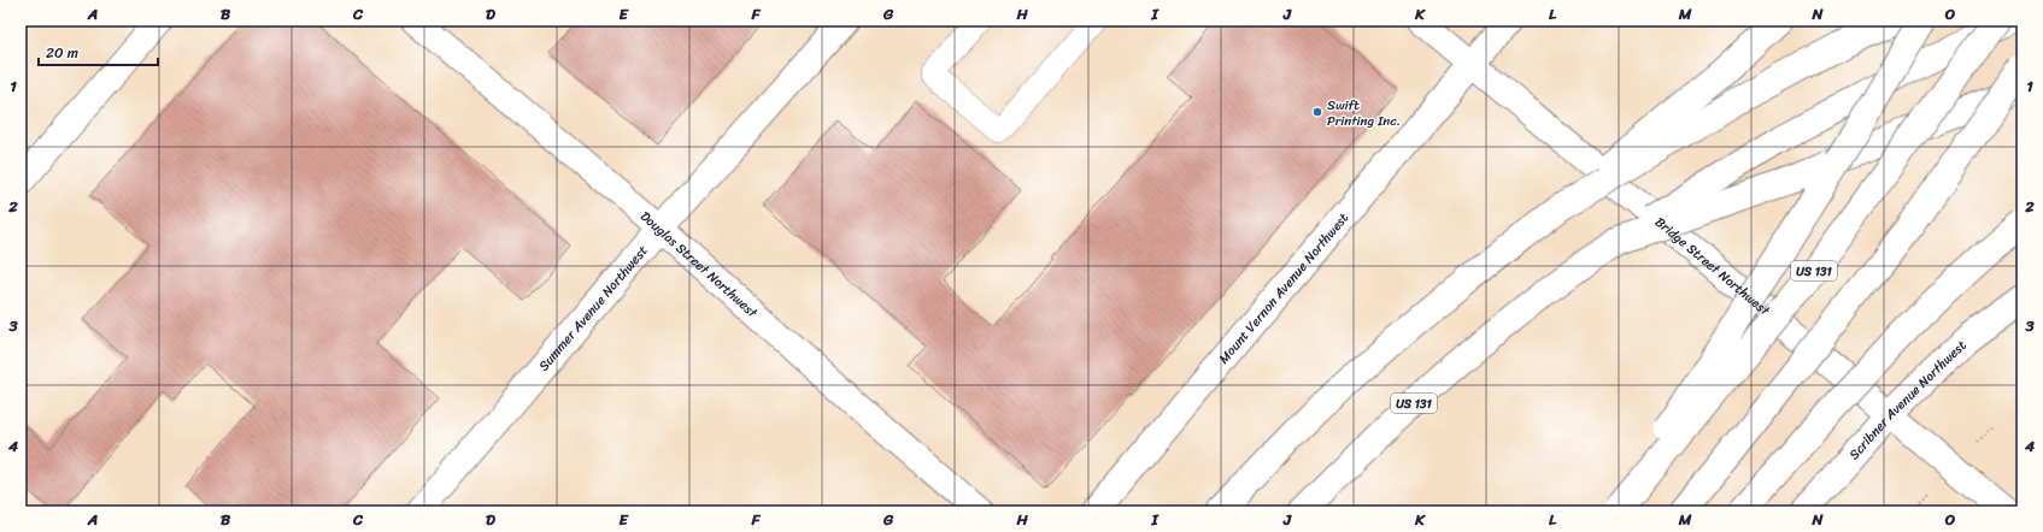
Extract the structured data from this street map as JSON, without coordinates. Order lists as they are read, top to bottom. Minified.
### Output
{"streets":{"main road":["Douglas Street Northwest","Bridge Street Northwest","US 131","Mount Vernon Avenue Northwest","Summer Avenue Northwest","Scribner Avenue Northwest"]},"crossings":[["Douglas Street Northwest","Summer Avenue Northwest"],["Bridge Street Northwest","Mount Vernon Avenue Northwest"],["Bridge Street Northwest","Scribner Avenue Northwest"]],"places":["Swift Printing Inc."],"scale_bar":"20 m","grid":{"columns":["A","B","C","D","E","F","G","H","I","J","K","L","M","N","O"],"rows":["1","2","3","4"]}}
